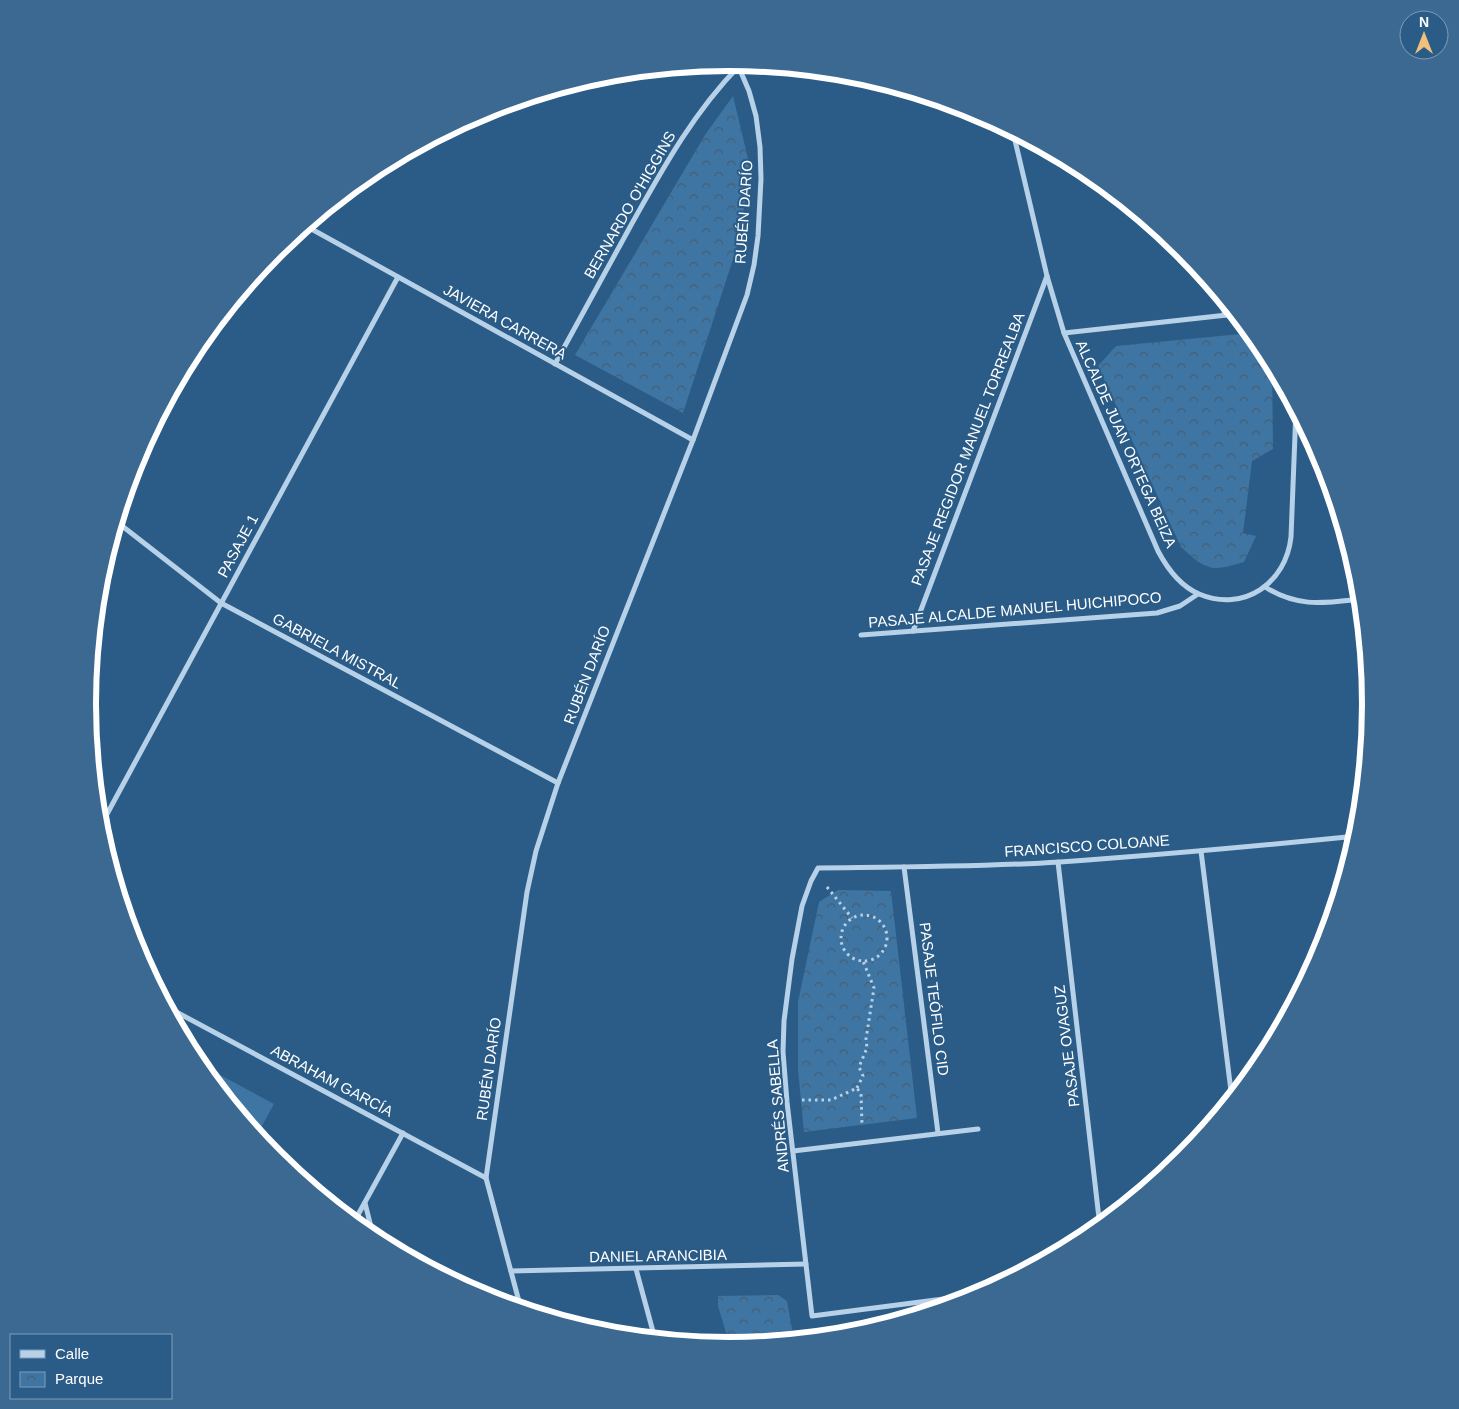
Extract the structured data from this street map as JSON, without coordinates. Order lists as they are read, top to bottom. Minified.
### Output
{"streets":{"street":["BERNARDO O'HIGGINS","RUBÉN DARÍO","JAVIERA CARRERA","ALCALDE JUAN ORTEGA BEIZA","PASAJE REGIDOR MANUEL TORREALBA","PASAJE 1","PASAJE ALCALDE MANUEL HUICHIPOCO","GABRIELA MISTRAL","FRANCISCO COLOANE","PASAJE TEÓFILO CID","PASAJE OVAGUZ","ABRAHAM GARCÍA","ANDRÉS SABELLA","DANIEL ARANCIBIA"]},"crossings":[["BERNARDO O'HIGGINS","JAVIERA CARRERA"],["RUBÉN DARÍO","JAVIERA CARRERA"],["RUBÉN DARÍO","GABRIELA MISTRAL"],["RUBÉN DARÍO","ABRAHAM GARCÍA"],["RUBÉN DARÍO","DANIEL ARANCIBIA"],["JAVIERA CARRERA","PASAJE 1"],["ALCALDE JUAN ORTEGA BEIZA","PASAJE REGIDOR MANUEL TORREALBA"],["ALCALDE JUAN ORTEGA BEIZA","PASAJE ALCALDE MANUEL HUICHIPOCO"],["PASAJE REGIDOR MANUEL TORREALBA","PASAJE ALCALDE MANUEL HUICHIPOCO"],["PASAJE 1","GABRIELA MISTRAL"],["FRANCISCO COLOANE","PASAJE TEÓFILO CID"],["FRANCISCO COLOANE","PASAJE OVAGUZ"],["FRANCISCO COLOANE","ANDRÉS SABELLA"],["ANDRÉS SABELLA","DANIEL ARANCIBIA"]],"legend":["Calle","Parque"],"north":"top"}
